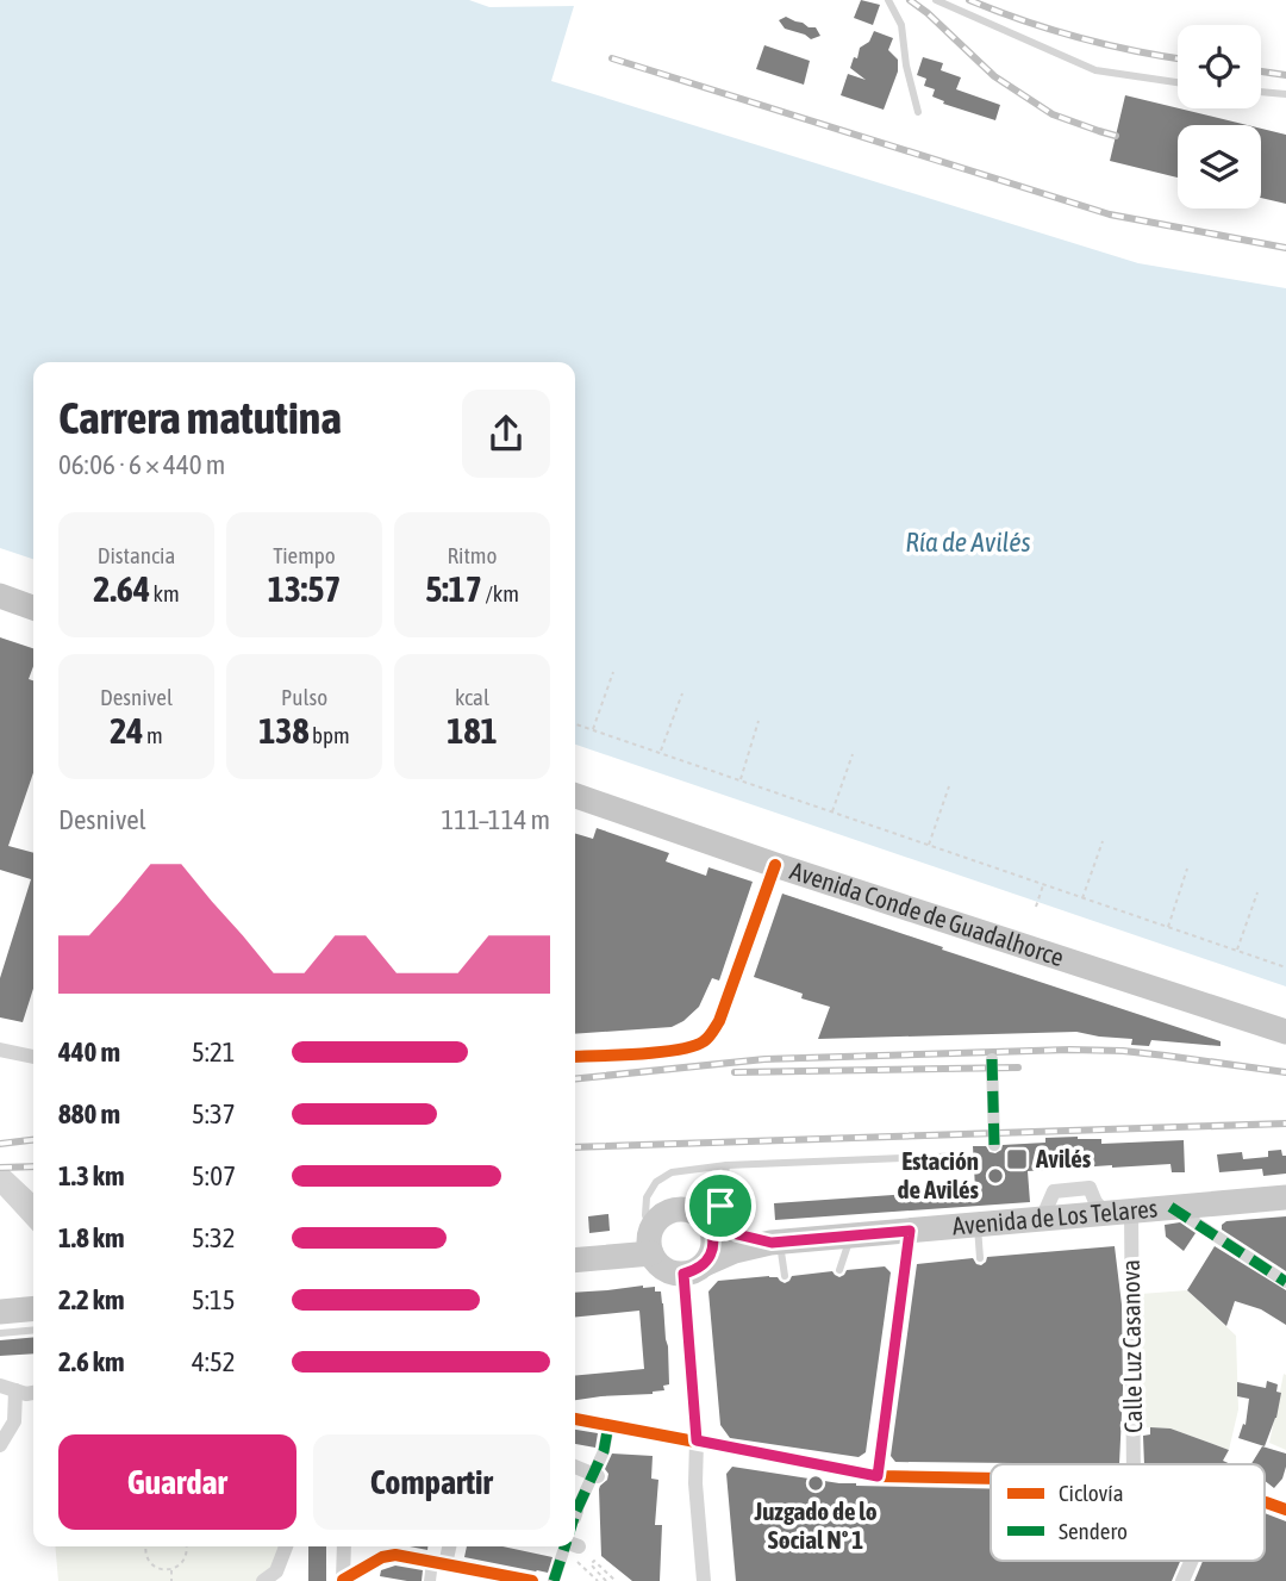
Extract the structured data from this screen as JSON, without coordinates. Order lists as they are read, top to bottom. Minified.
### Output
{"streets":{"highway":["Avenida Conde de Guadalhorce"],"main road":["Avenida de Los Telares"],"street":["Calle Luz Casanova"]},"crossings":[["Avenida de Los Telares","Calle Luz Casanova"]],"water":["Ría de Avilés"],"places":{"transit":["Avilés"],"other":["Estación de Avilés","Juzgado de lo Social Nº 1"]},"legend":["Ciclovía","Sendero"],"page":{"heading":["Carrera matutina","06:06 · 6 × 440 m"],"stats":[["Distancia","2.64 km"],["Tiempo","13:57"],["Ritmo","5:17 /km"],["Desnivel","24 m"],["Pulso","138 bpm"],["kcal","181"]],"chart":["Desnivel","111–114 m"],"list":[{"name":"440 m","note":"5:21"},{"name":"880 m","note":"5:37"},{"name":"1.3 km","note":"5:07"},{"name":"1.8 km","note":"5:32"},{"name":"2.2 km","note":"5:15"},{"name":"2.6 km","note":"4:52"}],"buttons":["Guardar","Compartir"]}}
